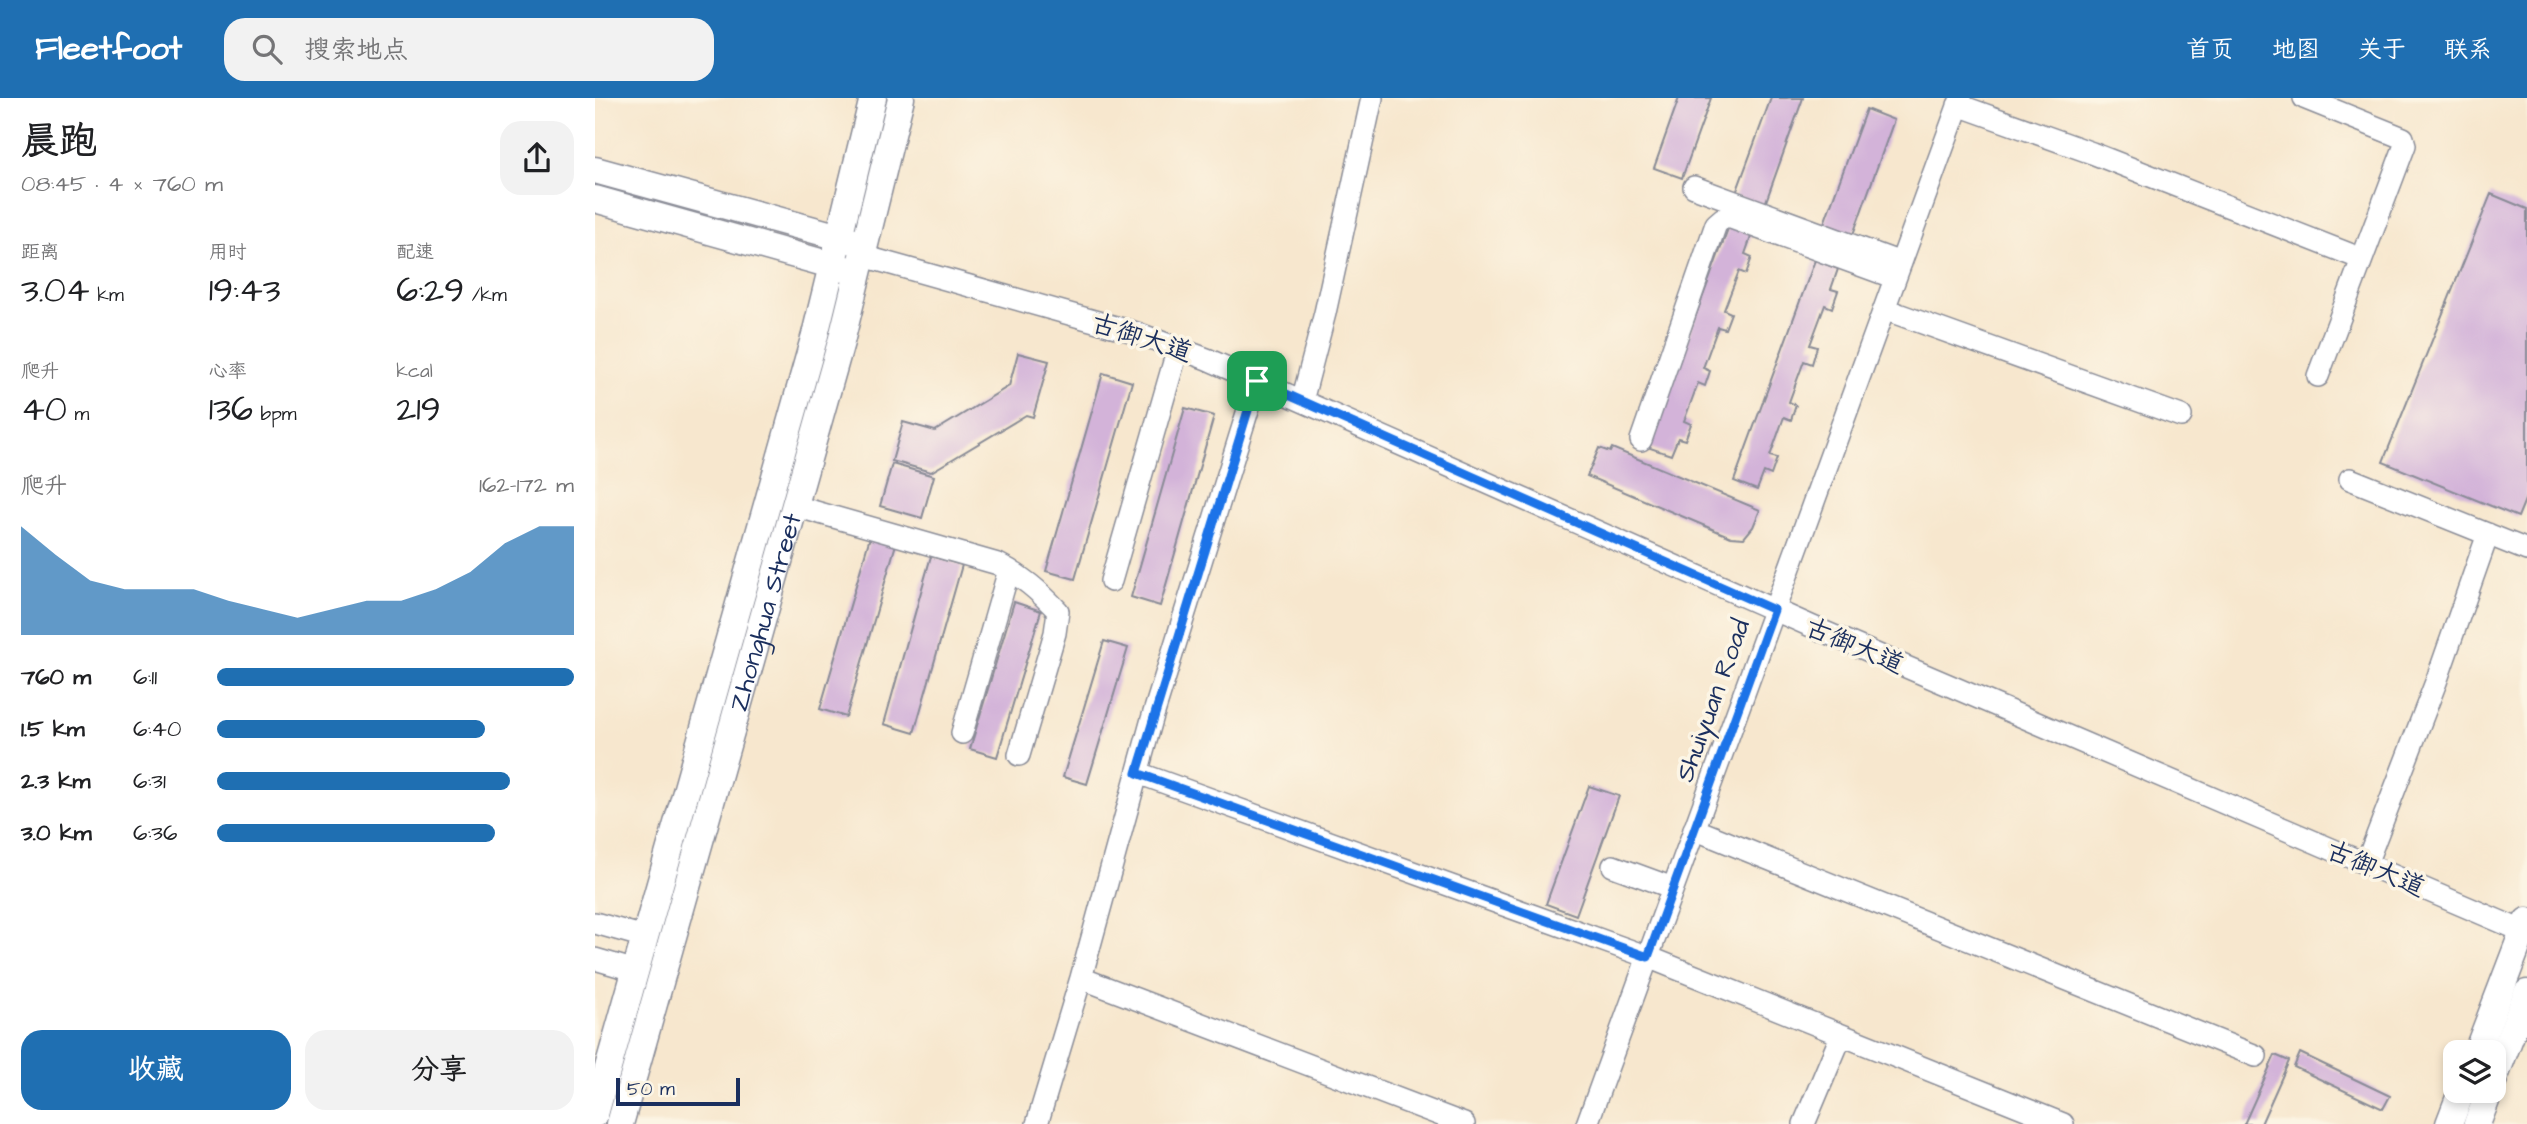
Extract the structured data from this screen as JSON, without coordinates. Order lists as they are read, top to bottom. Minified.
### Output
{"streets":{"main road":["古御大道","Zhonghua Street"],"street":["Shuiyuan Road"]},"crossings":[["古御大道","Zhonghua Street"],["古御大道","Shuiyuan Road"]],"scale_bar":"50 m","page":{"header":"Fleetfoot","search":"搜索地点","nav":["首页","地图","关于","联系"],"heading":["晨跑","08:45 · 4 × 760 m"],"stats":[["距离","3.04 km"],["用时","19:43"],["配速","6:29 /km"],["爬升","40 m"],["心率","136 bpm"],["kcal","219"]],"chart":["爬升","162–172 m"],"list":[{"name":"760 m","note":"6:11"},{"name":"1.5 km","note":"6:40"},{"name":"2.3 km","note":"6:31"},{"name":"3.0 km","note":"6:36"}],"buttons":["收藏","分享"],"scale":"50 m"}}
